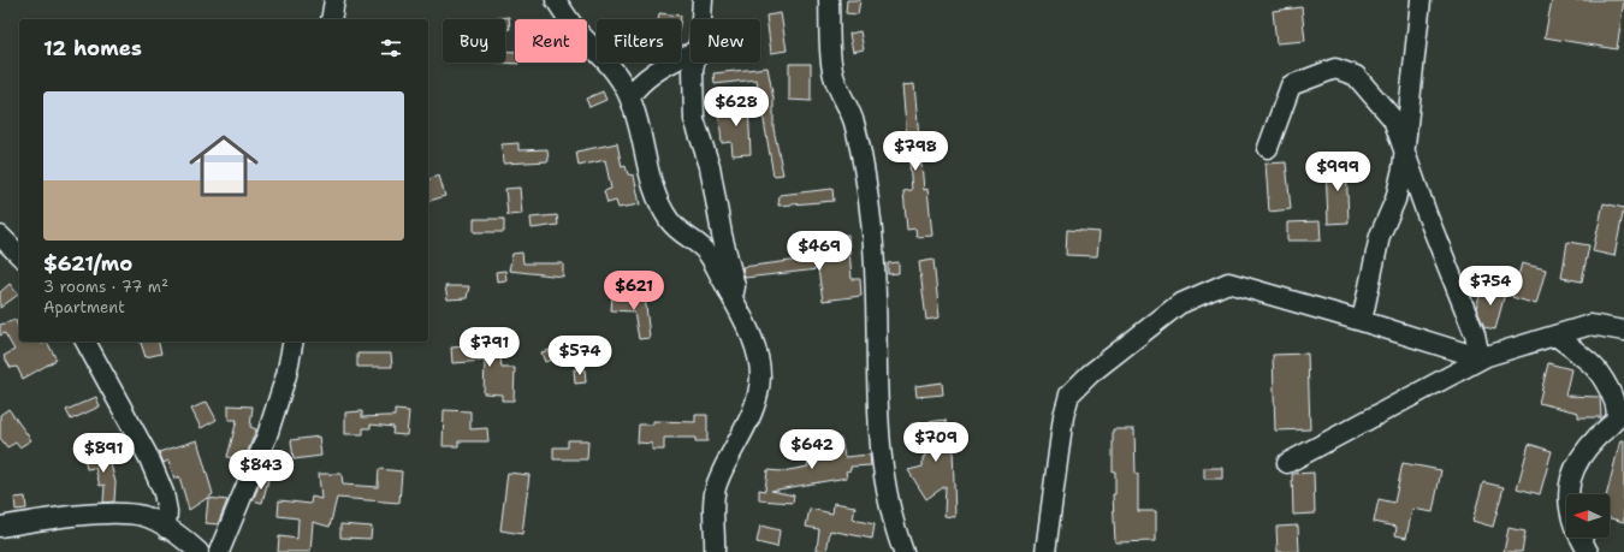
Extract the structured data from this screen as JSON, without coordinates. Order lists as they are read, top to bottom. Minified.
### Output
{"north":"left","page":{"chip":["Buy","Rent","Filters","New"],"heading":"12 homes","list":[{"name":"$621/mo","note":"3 rooms · 77 m² · Apartment"}],"price":["$628","$798","$999","$469","$754","$621","$791","$574","$709","$642","$891","$843"]}}
